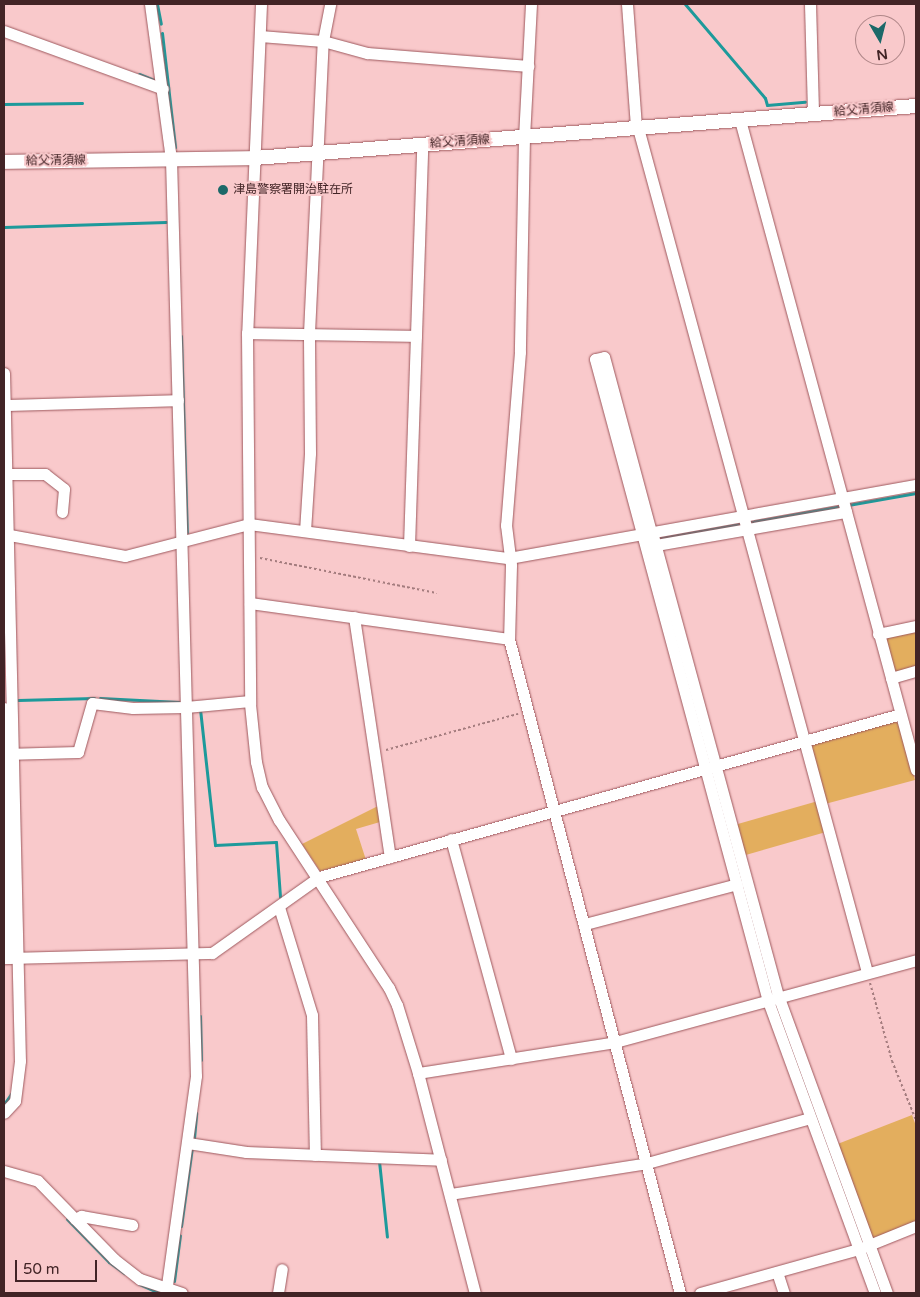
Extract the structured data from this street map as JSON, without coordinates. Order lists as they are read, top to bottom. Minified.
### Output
{"streets":{"main road":["給父清須線"]},"places":["津島警察署開治駐在所"],"scale_bar":"50 m","north":"bottom"}
